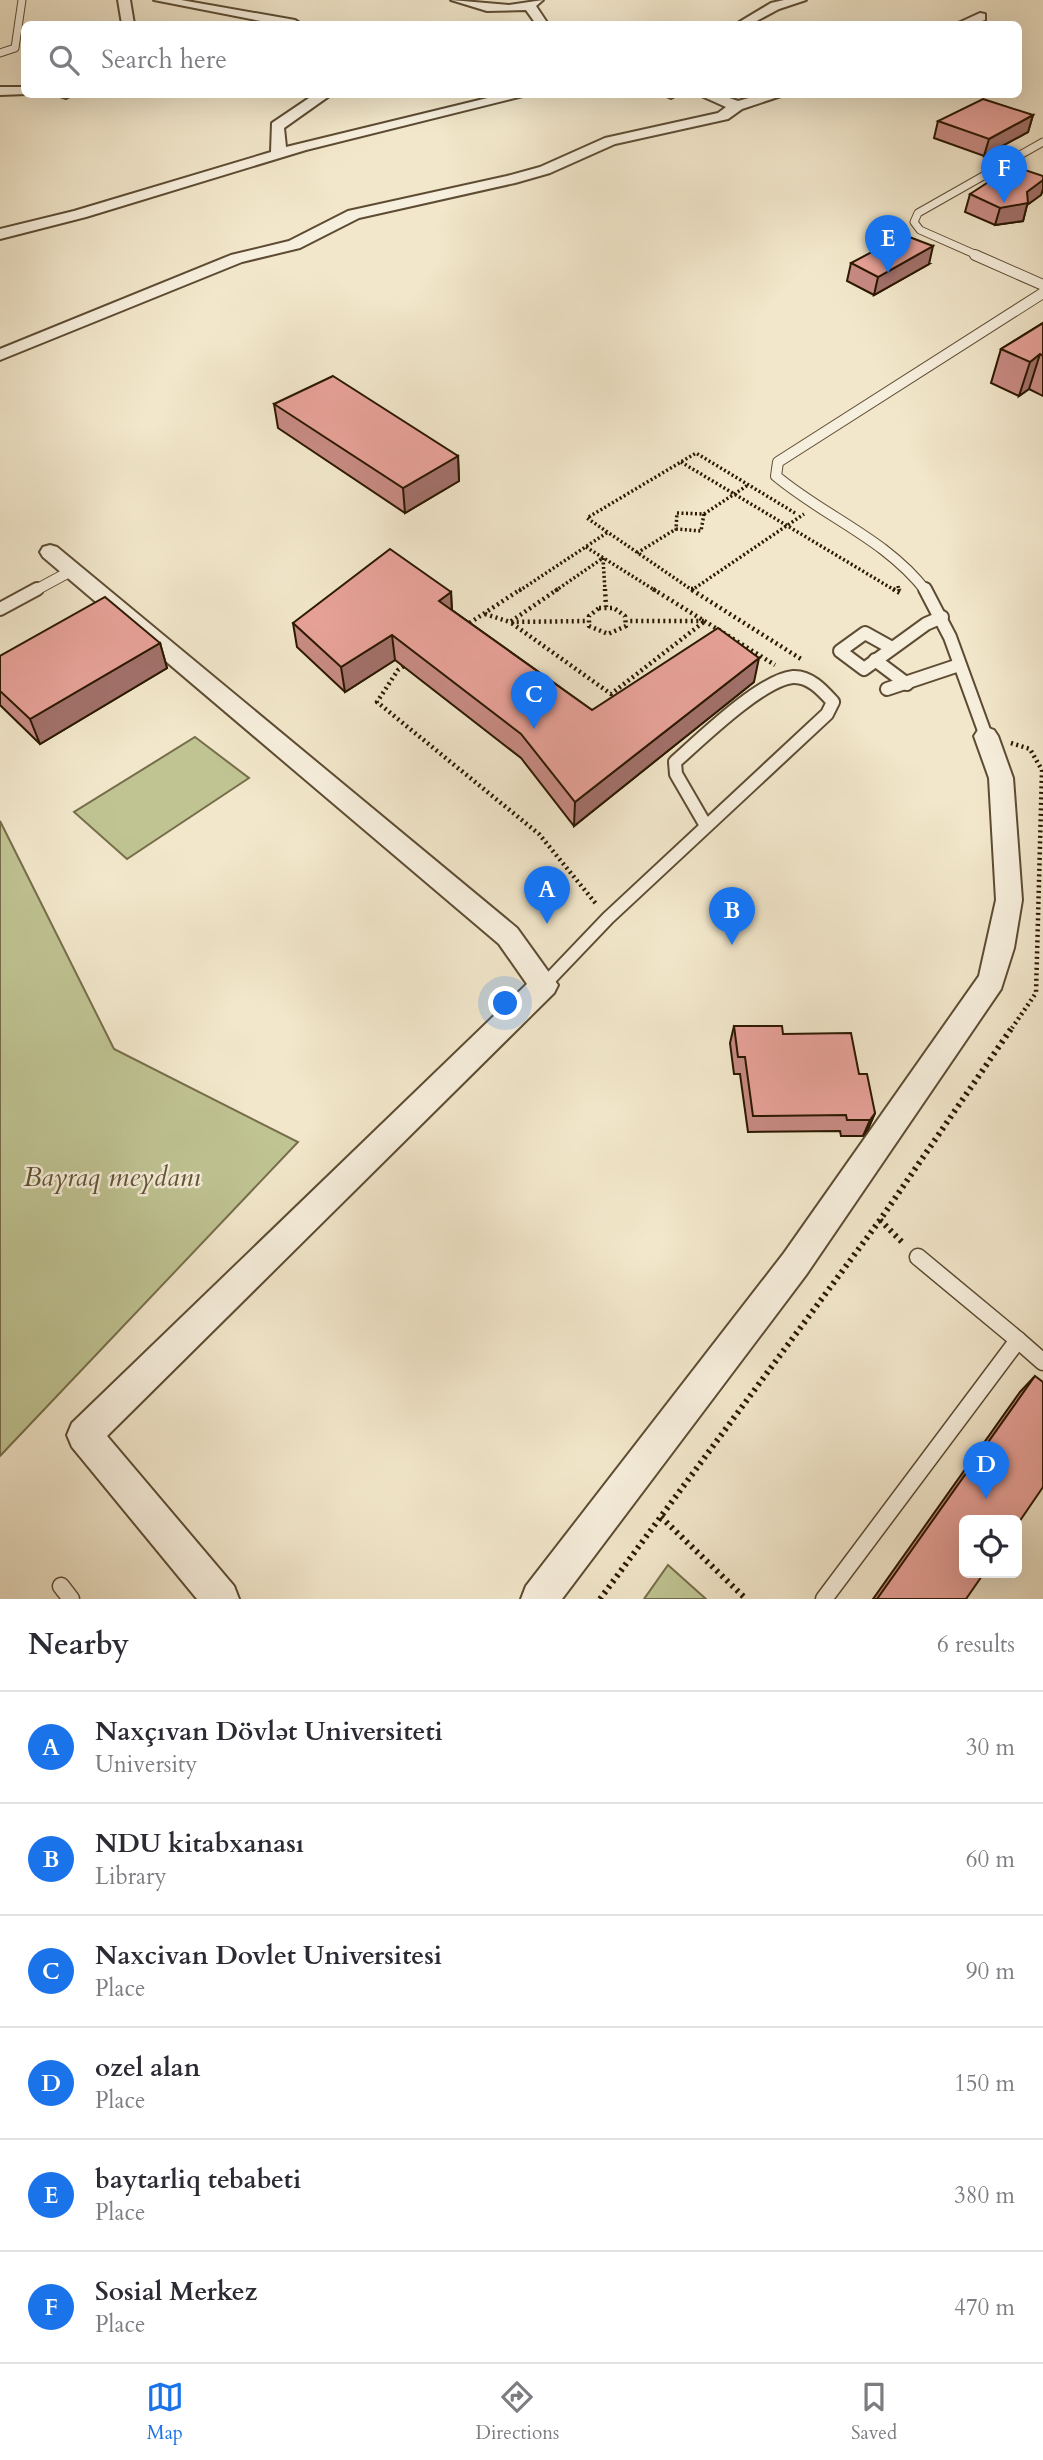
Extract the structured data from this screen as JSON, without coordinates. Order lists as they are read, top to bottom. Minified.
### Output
{"parks":["Bayraq meydanı"],"page":{"search":"Search here","pins":["F","E","C","A","B","D"],"heading":["Nearby","6 results"],"list":[{"mark":"A","name":"Naxçıvan Dövlət Universiteti","note":"University","value":"30 m"},{"mark":"B","name":"NDU kitabxanası","note":"Library","value":"60 m"},{"mark":"C","name":"Naxcivan Dovlet Universitesi","note":"Place","value":"90 m"},{"mark":"D","name":"ozel alan","note":"Place","value":"150 m"},{"mark":"E","name":"baytarliq tebabeti","note":"Place","value":"380 m"},{"mark":"F","name":"Sosial Merkez","note":"Place","value":"470 m"}],"nav":["Map","Directions","Saved"]}}
